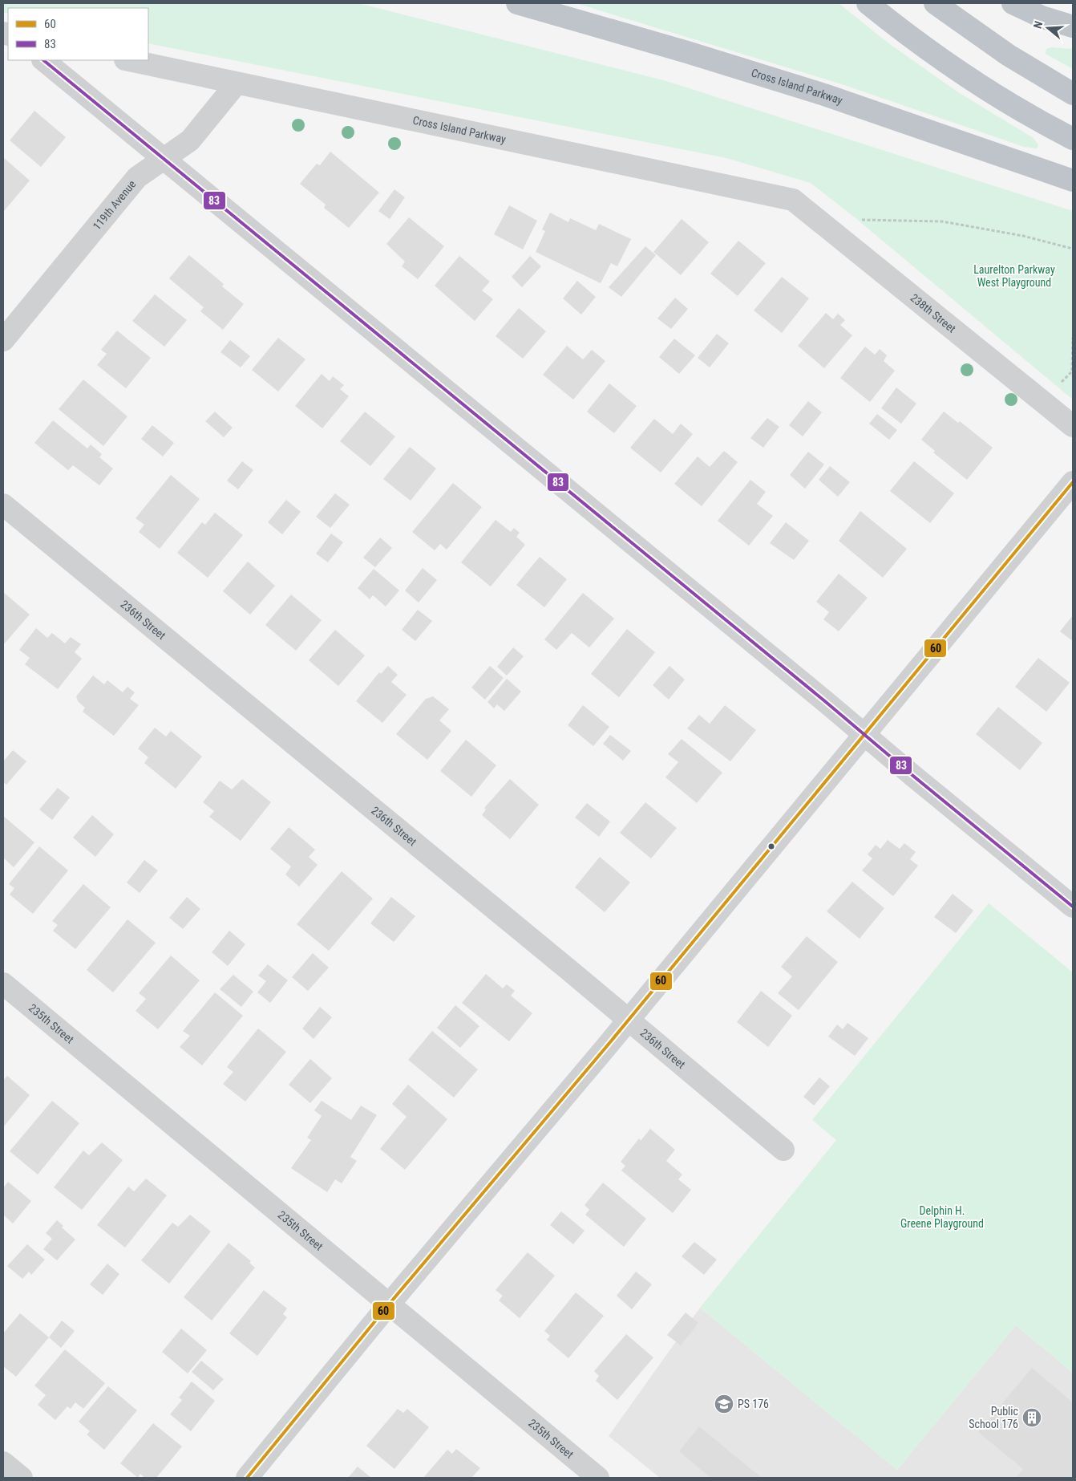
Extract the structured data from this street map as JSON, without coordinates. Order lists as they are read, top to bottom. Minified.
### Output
{"streets":{"highway":["Cross Island Parkway"],"street":["119th Avenue","238th Street","236th Street","235th Street"]},"crossings":[["Cross Island Parkway","119th Avenue"],["Cross Island Parkway","238th Street"]],"parks":["Laurelton Parkway West Playground","Delphin H. Greene Playground"],"places":{"school or university":["PS 176"],"building":["Public School 176"]},"lines":["transit line 83","transit line 60"],"legend":["60","83"],"north":"left"}
